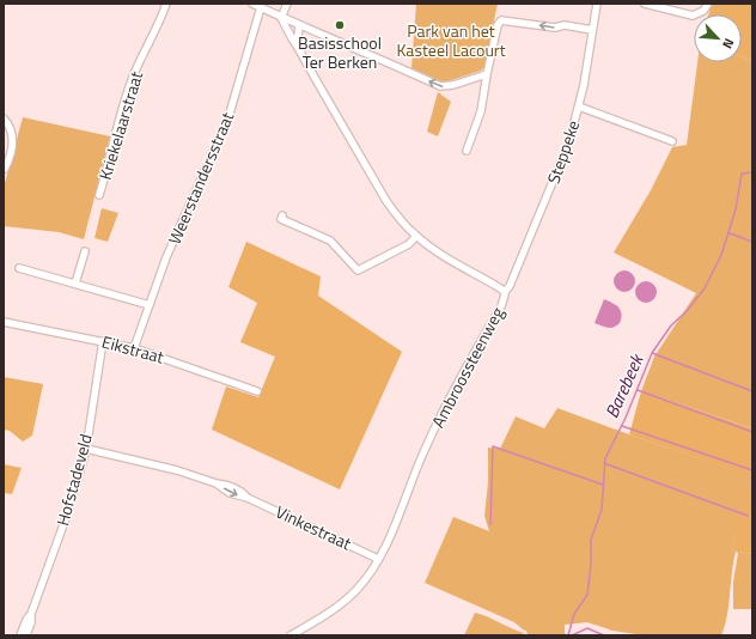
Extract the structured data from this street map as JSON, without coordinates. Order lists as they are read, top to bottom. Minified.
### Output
{"streets":{"street":["Kriekelaarstraat","Steppeke","Weerstandersstraat","Eikstraat","Ambroossteenweg","Hofstadeveld","Vinkestraat"]},"crossings":[["Steppeke","Ambroossteenweg"],["Weerstandersstraat","Eikstraat"],["Eikstraat","Hofstadeveld"],["Ambroossteenweg","Vinkestraat"],["Hofstadeveld","Vinkestraat"]],"water":["Barebeek"],"parks":["Park van het Kasteel Lacourt"],"places":["Basisschool Ter Berken"],"north":"bottom right"}
